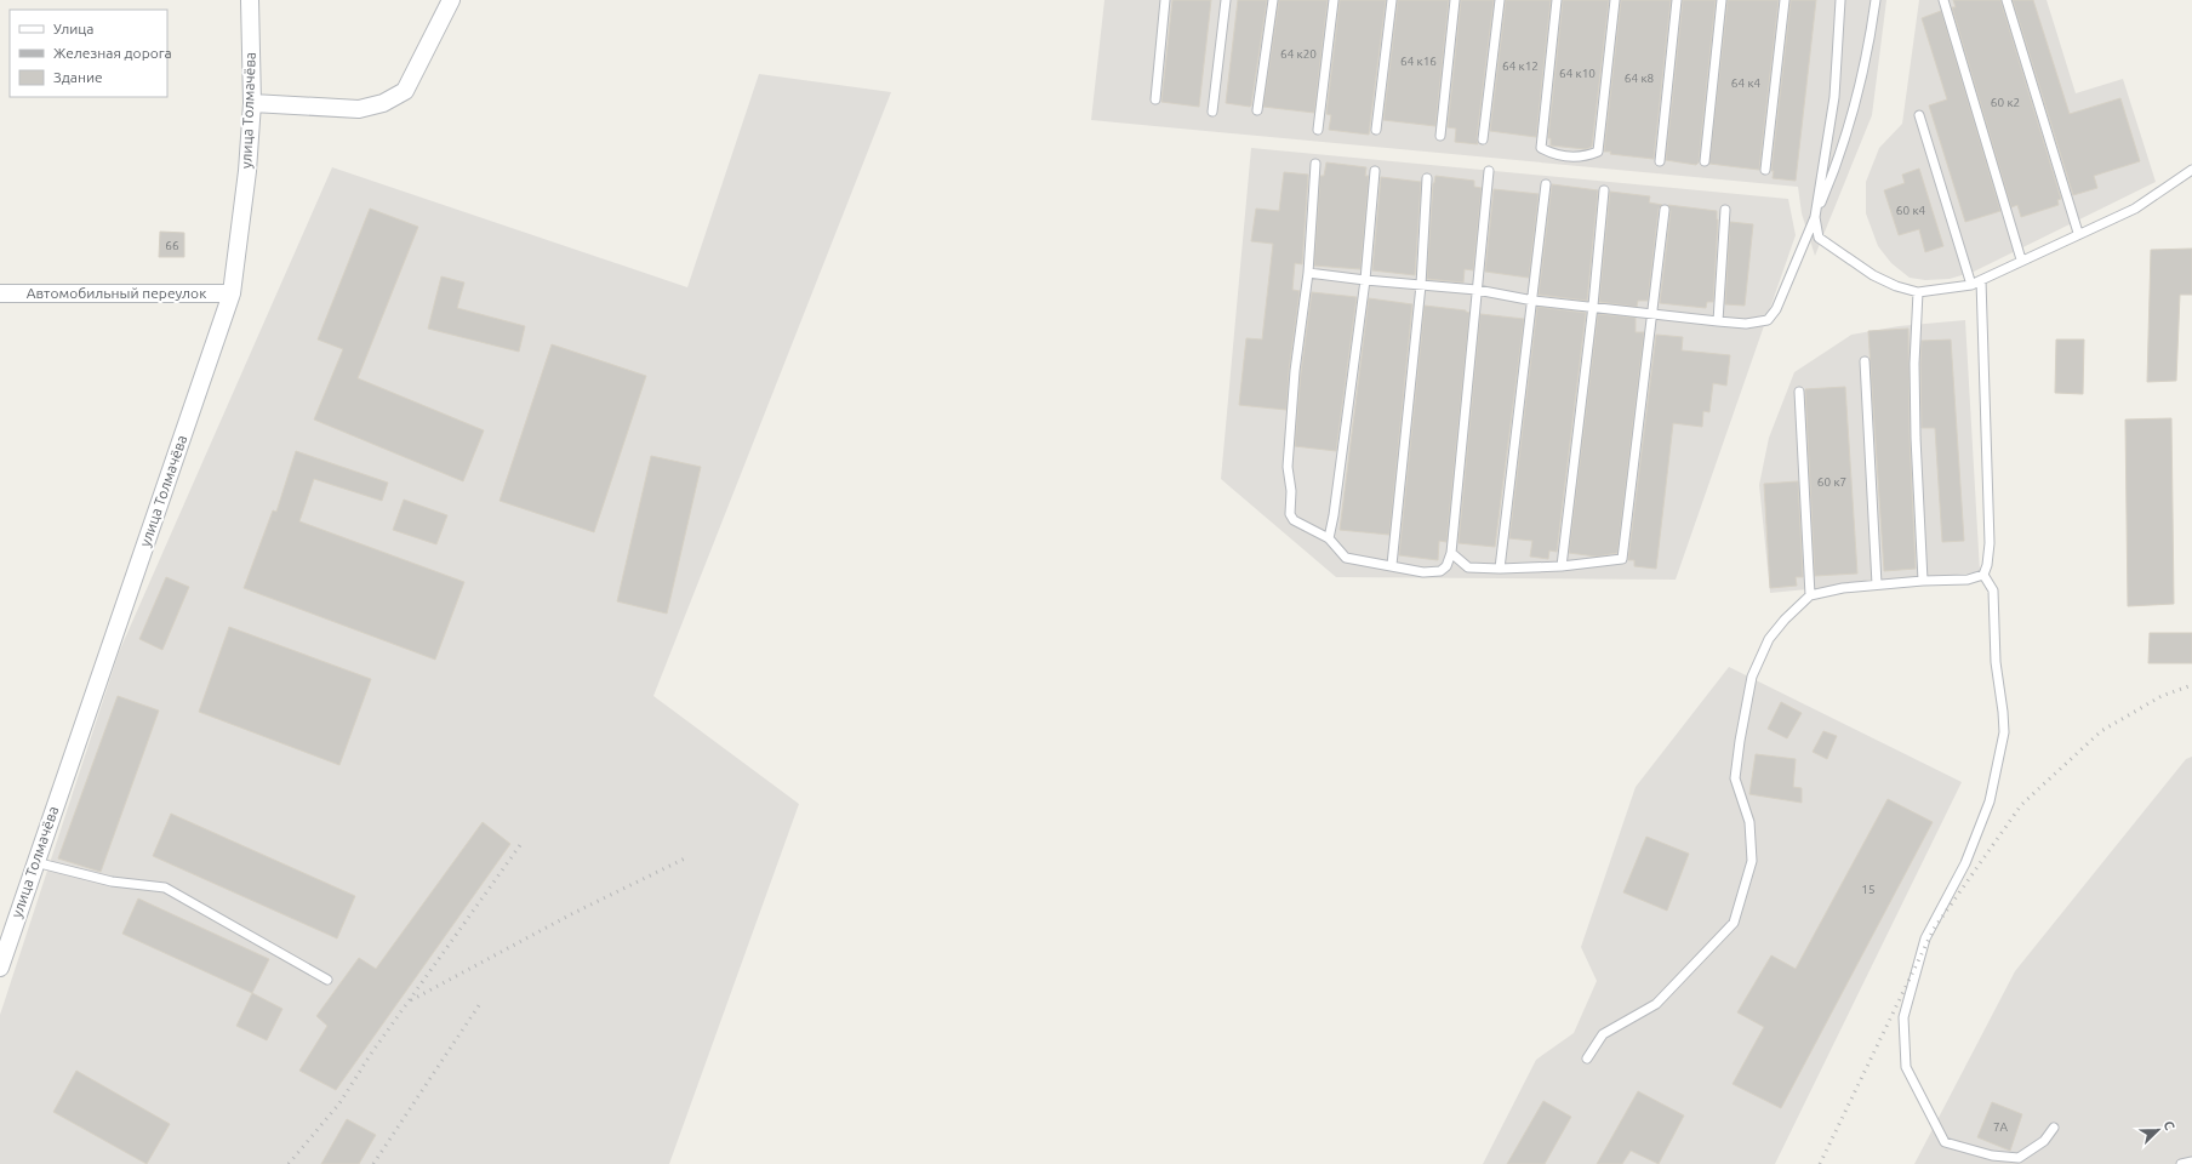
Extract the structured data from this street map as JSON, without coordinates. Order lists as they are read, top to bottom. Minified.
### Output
{"streets":{"street":["улица Толмачёва","Автомобильный переулок"]},"crossings":[["улица Толмачёва","Автомобильный переулок"]],"house_numbers":["64 к20","64 к16","64 к12","64 к10","64 к8","64 к4","60 к2","60 к4","66","60 к7","15","7А"],"legend":["Улица","Железная дорога","Здание"],"north":"top right"}
